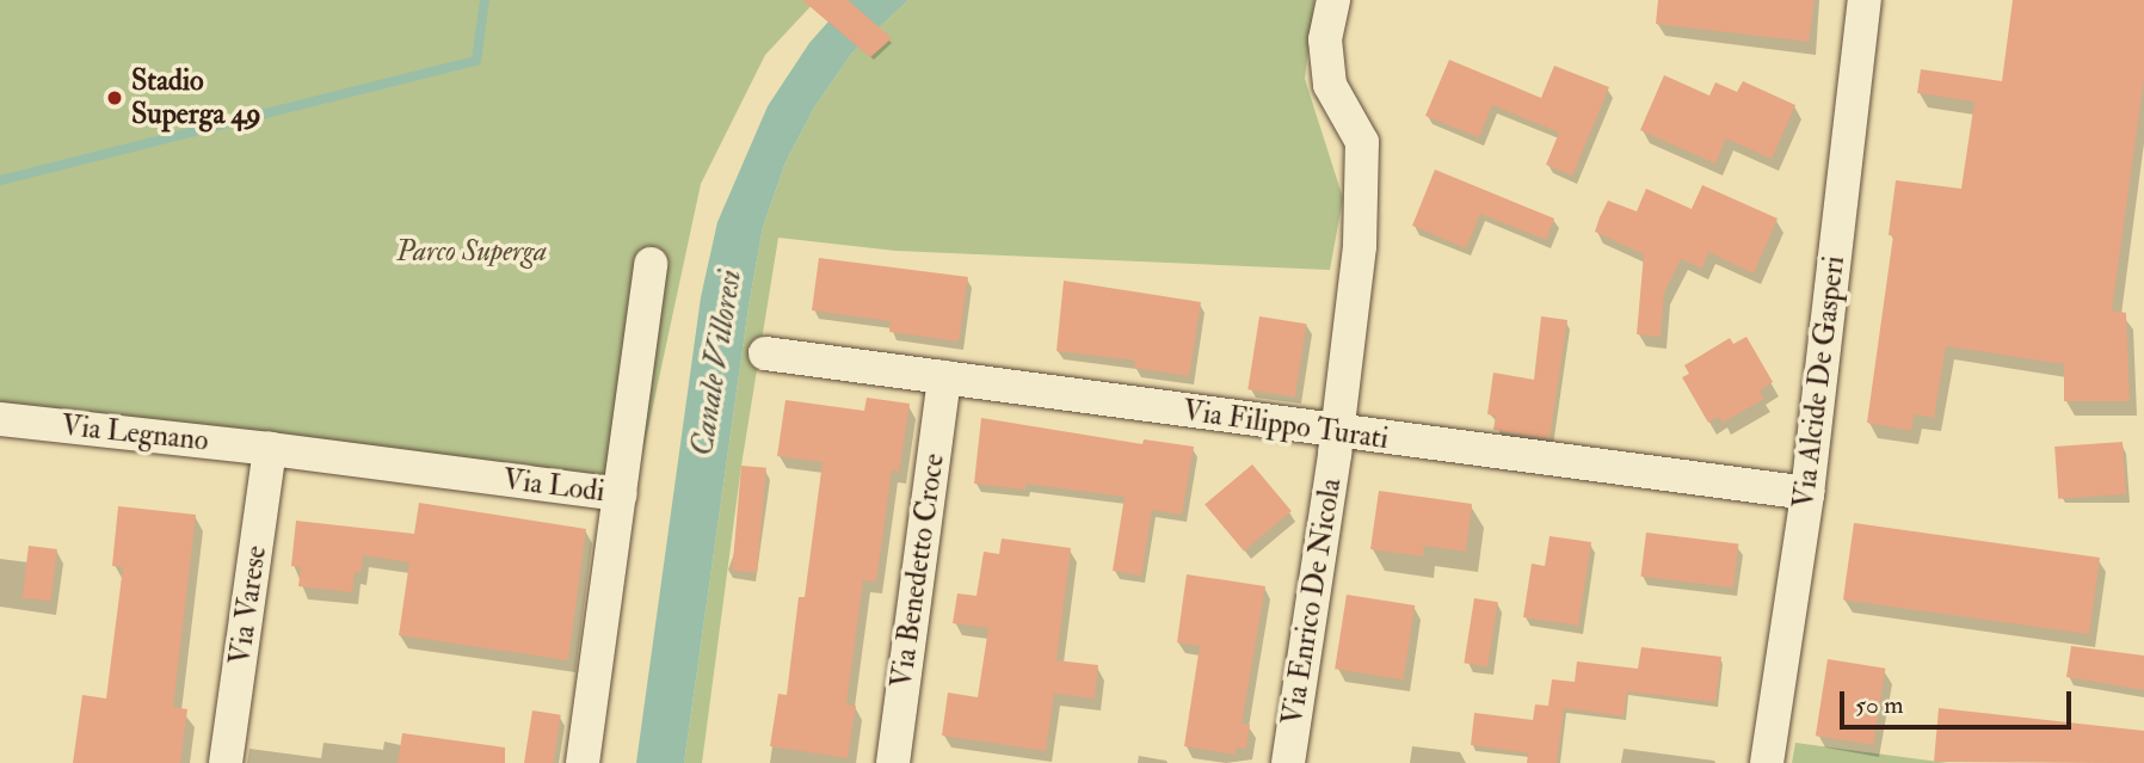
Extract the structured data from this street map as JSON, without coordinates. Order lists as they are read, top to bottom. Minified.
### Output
{"streets":{"street":["Via Alcide De Gasperi","Via Filippo Turati","Via Legnano","Via Lodi","Via Benedetto Croce","Via Enrico De Nicola","Via Varese"]},"crossings":[["Via Alcide De Gasperi","Via Filippo Turati"],["Via Filippo Turati","Via Benedetto Croce"],["Via Filippo Turati","Via Enrico De Nicola"],["Via Legnano","Via Lodi"],["Via Legnano","Via Varese"],["Via Lodi","Via Varese"]],"water":["Canale Villoresi"],"parks":["Parco Superga"],"places":["Stadio Superga 49"],"scale_bar":"50 m"}
